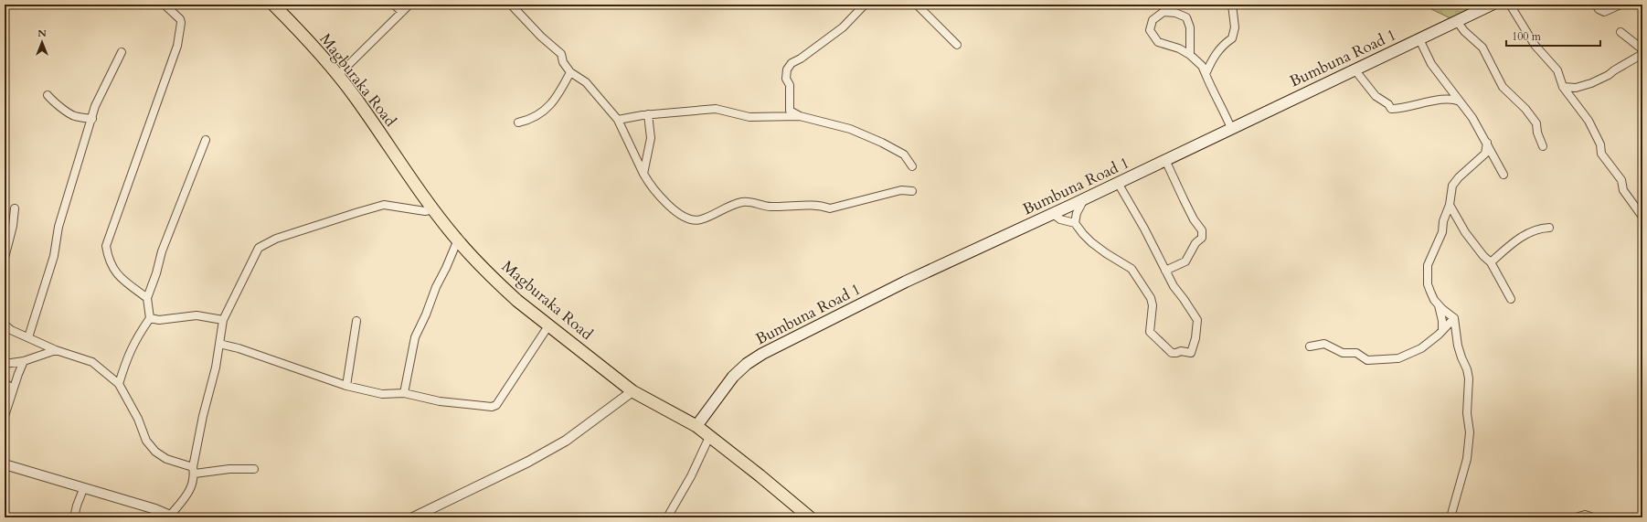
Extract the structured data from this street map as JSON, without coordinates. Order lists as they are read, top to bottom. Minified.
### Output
{"streets":{"main road":["Bumbuna Road 1","Magburaka Road"]},"crossings":[["Bumbuna Road 1","Magburaka Road"]],"scale_bar":"100 m","north":"top"}
